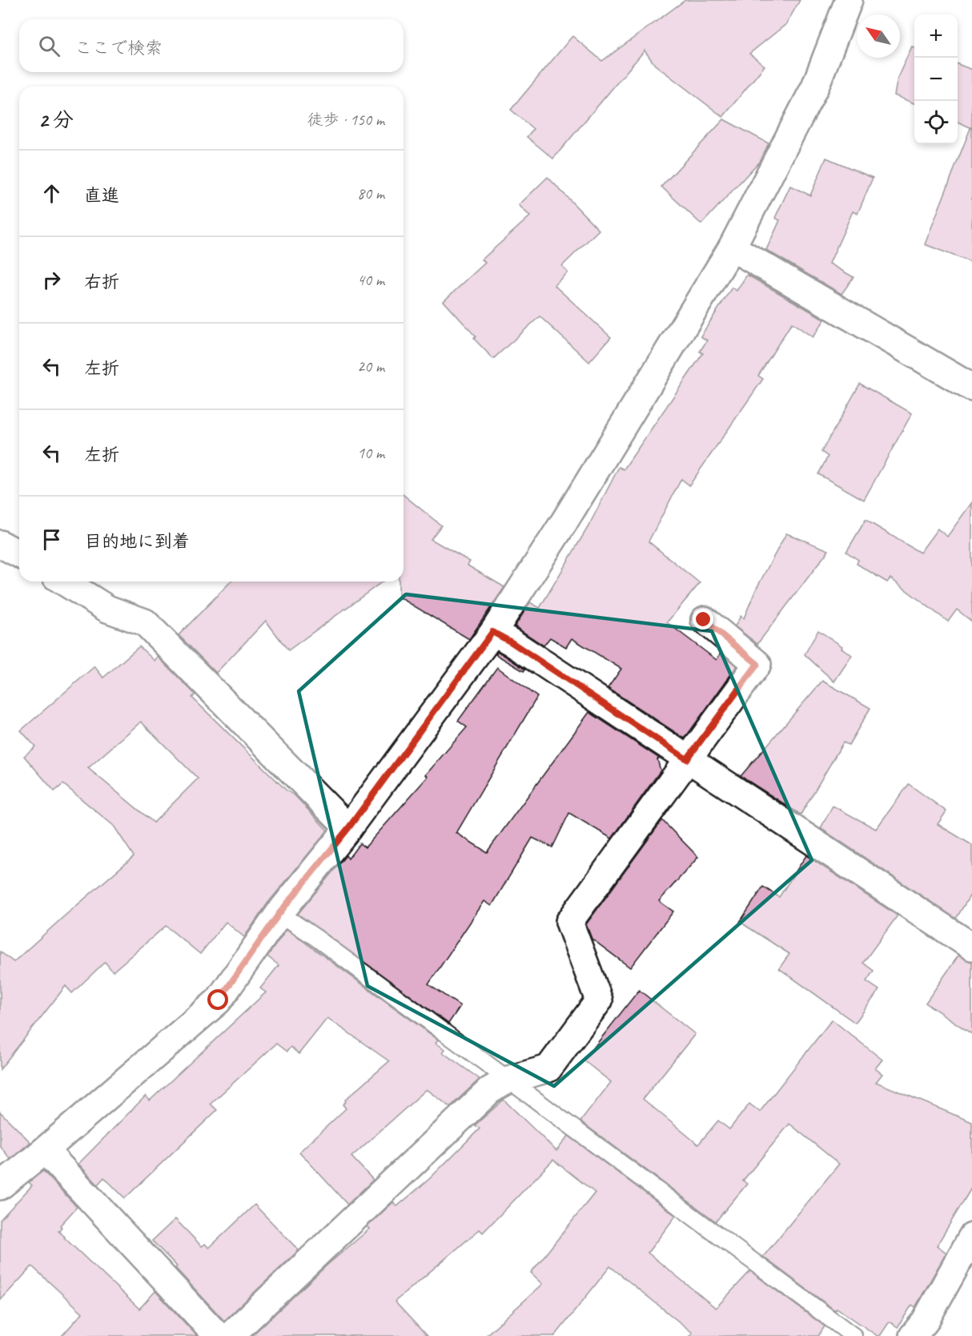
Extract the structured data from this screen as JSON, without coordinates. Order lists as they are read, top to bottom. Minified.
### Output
{"north":"top left","page":{"map_buttons":["+","−"],"search":"ここで検索","heading":["2 分","徒歩 · 150 m"],"list":[["直進","80 m"],["右折","40 m"],["左折","20 m"],["左折","10 m"],"目的地に到着"]}}
